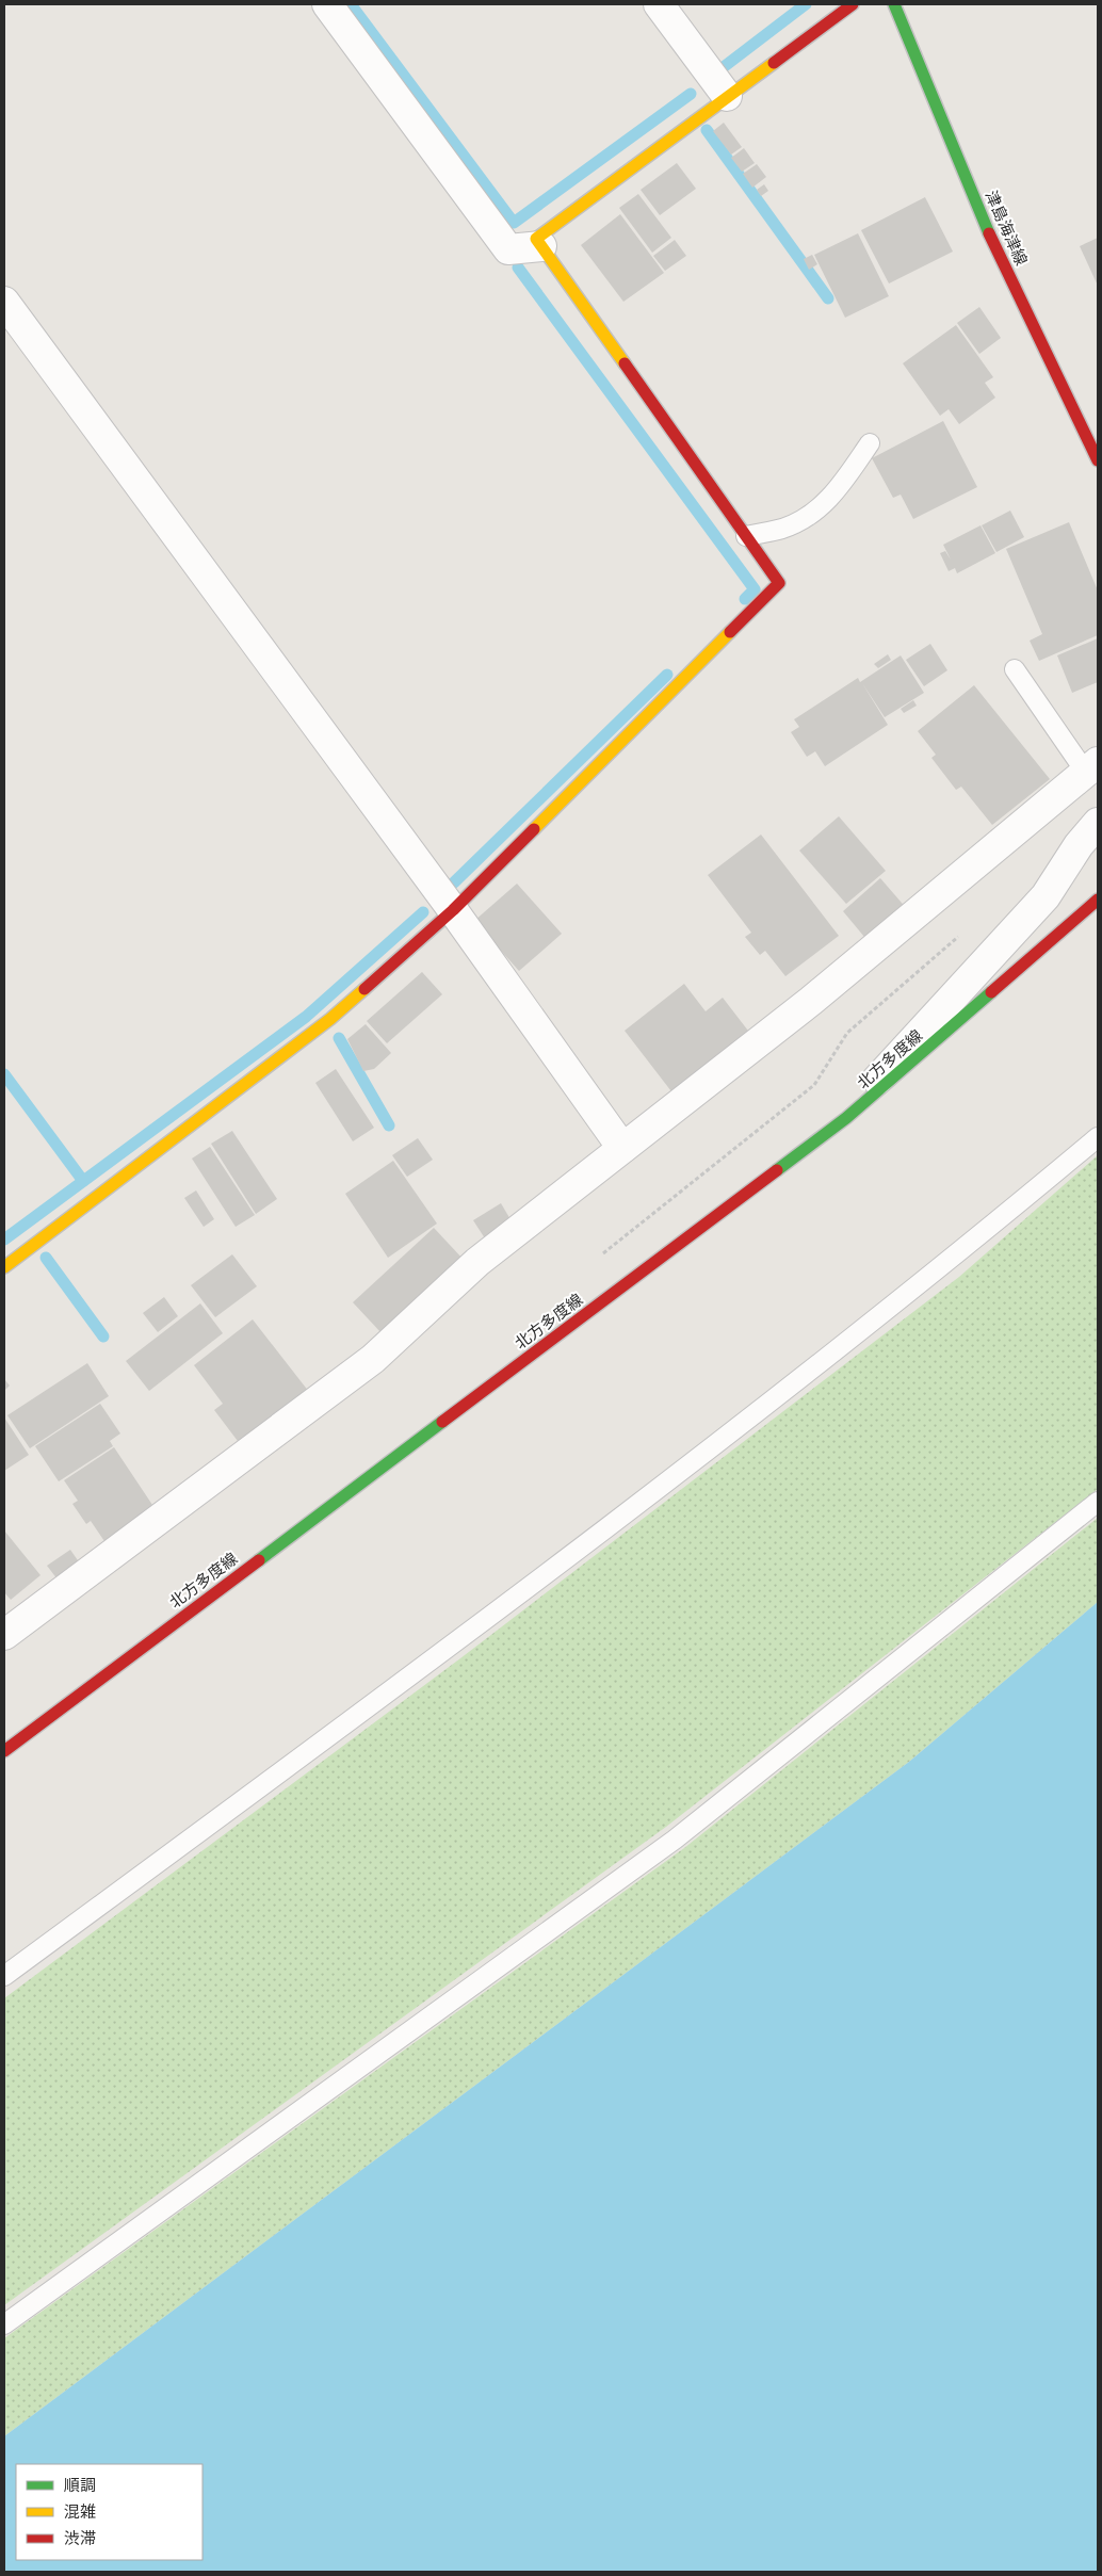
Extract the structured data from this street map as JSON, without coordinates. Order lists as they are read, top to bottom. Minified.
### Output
{"streets":{"main road":["津島海津線","北方多度線"]},"legend":["順調","混雑","渋滞"]}
